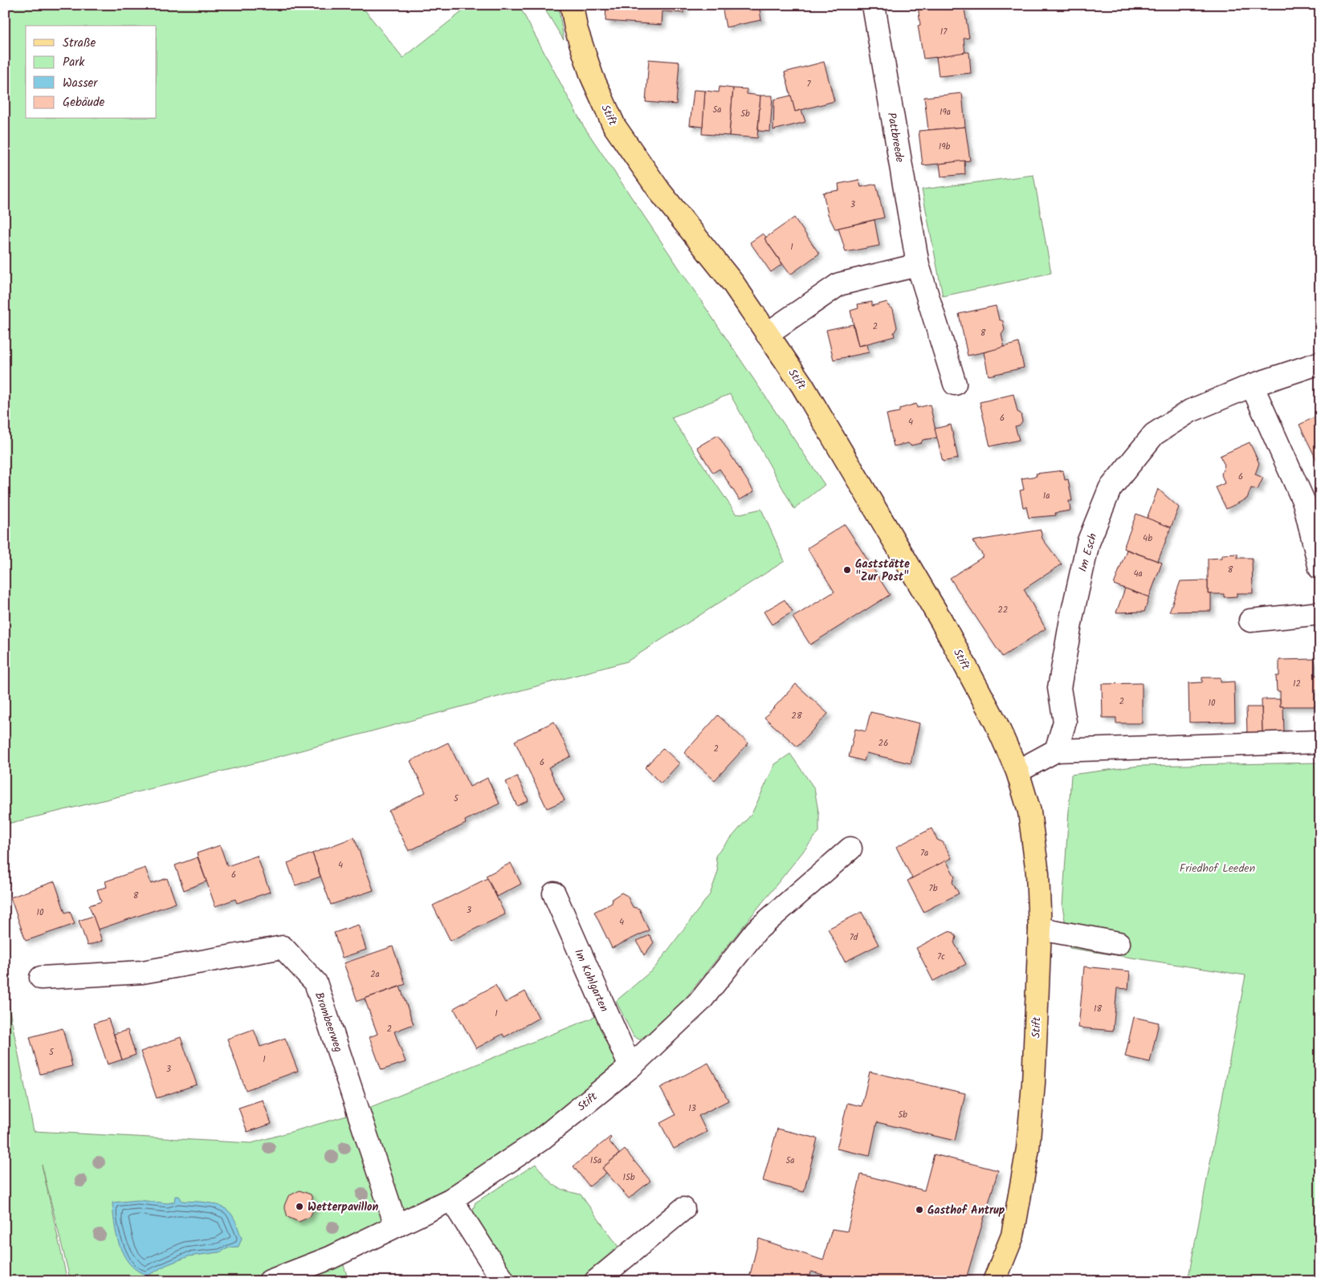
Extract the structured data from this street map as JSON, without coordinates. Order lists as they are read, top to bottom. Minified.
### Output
{"streets":{"main road":["Stift"],"street":["Pattbreede","Im Esch","Im Kohlgarten","Brombeerweg"]},"crossings":[["Stift","Im Kohlgarten"],["Stift","Brombeerweg"]],"parks":["Friedhof Leeden"],"places":["Gaststätte \"Zur Post\"","Wetterpavillon","Gasthof Antrup"],"house_numbers":["17","7","5a","19a","5b","19b","3","1","2","8","6","4","6","1a","4b","8","4a","22","12","2","10","28","26","2","6","5","7a","4","6","7b","8","3","10","4","7d","7c","2a","18","1","2","5","1","3","13","5b","15a","5a","15b"],"legend":["Straße","Park","Wasser","Gebäude"]}
